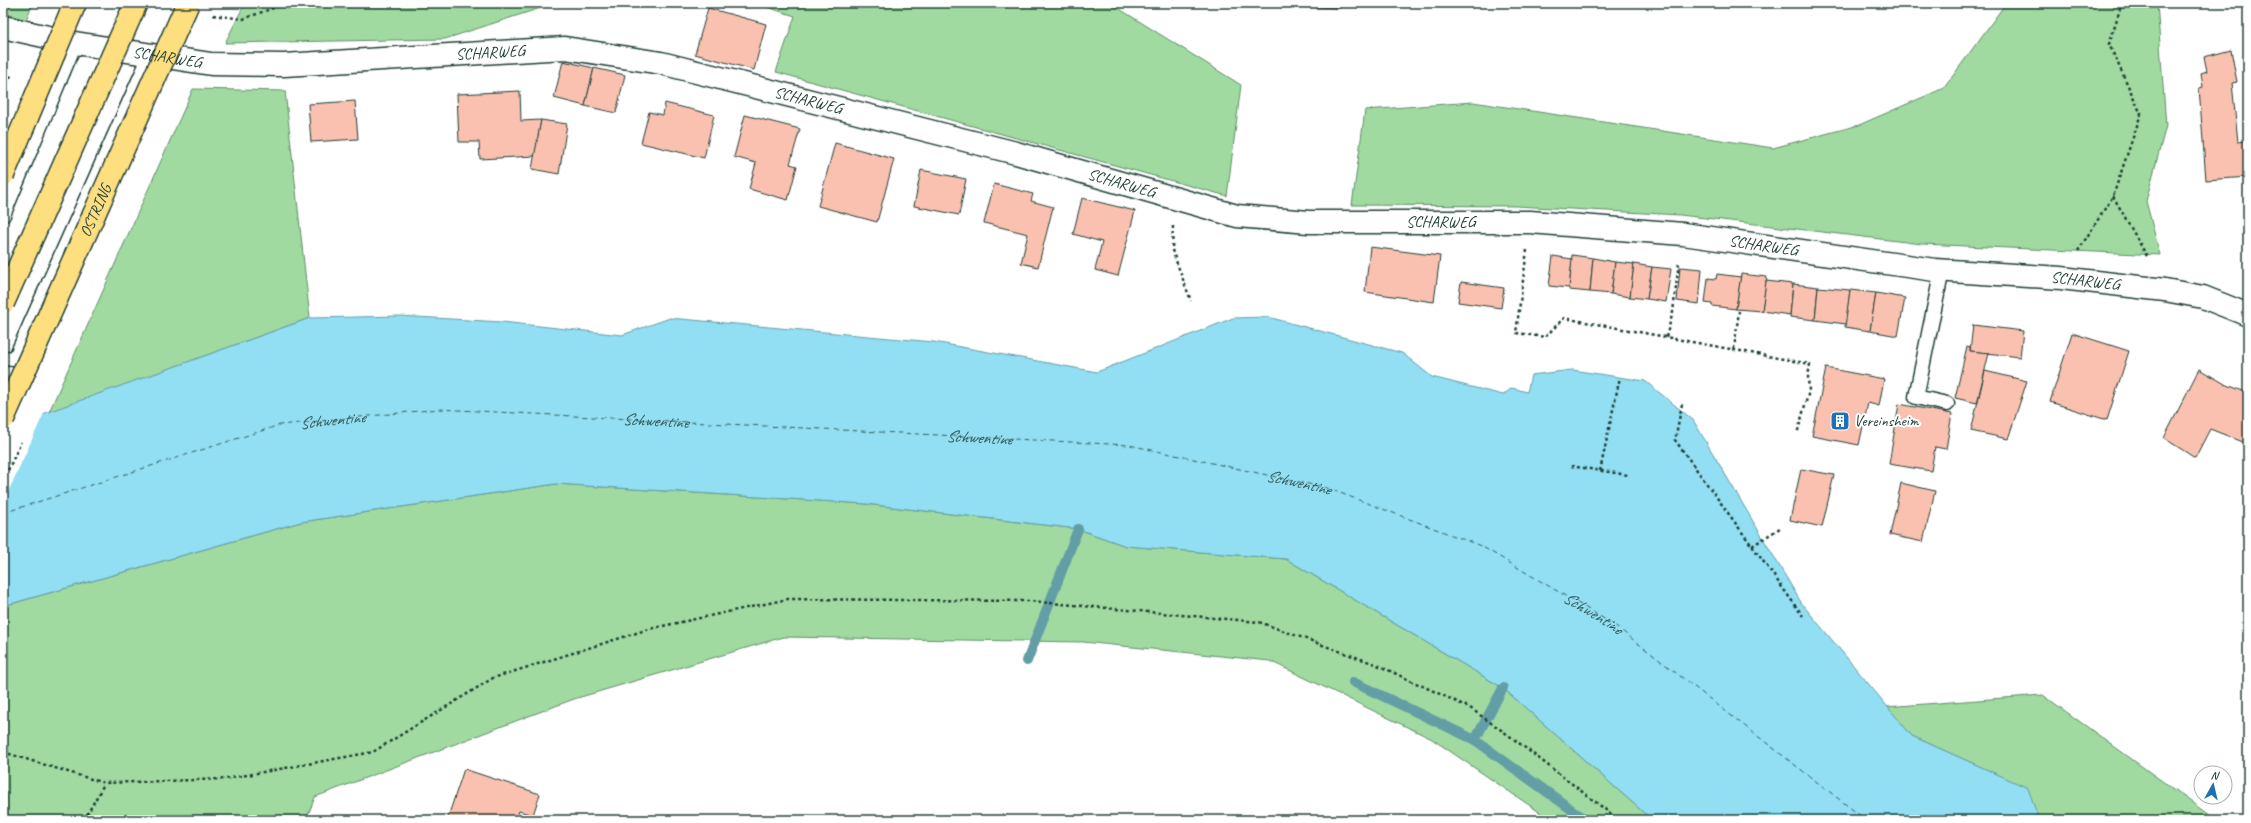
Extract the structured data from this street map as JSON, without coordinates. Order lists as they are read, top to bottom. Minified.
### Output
{"streets":{"highway":["OSTRING"],"street":["SCHARWEG"]},"water":["Schwentine"],"places":{"building":["Vereinsheim"]},"north":"top"}
